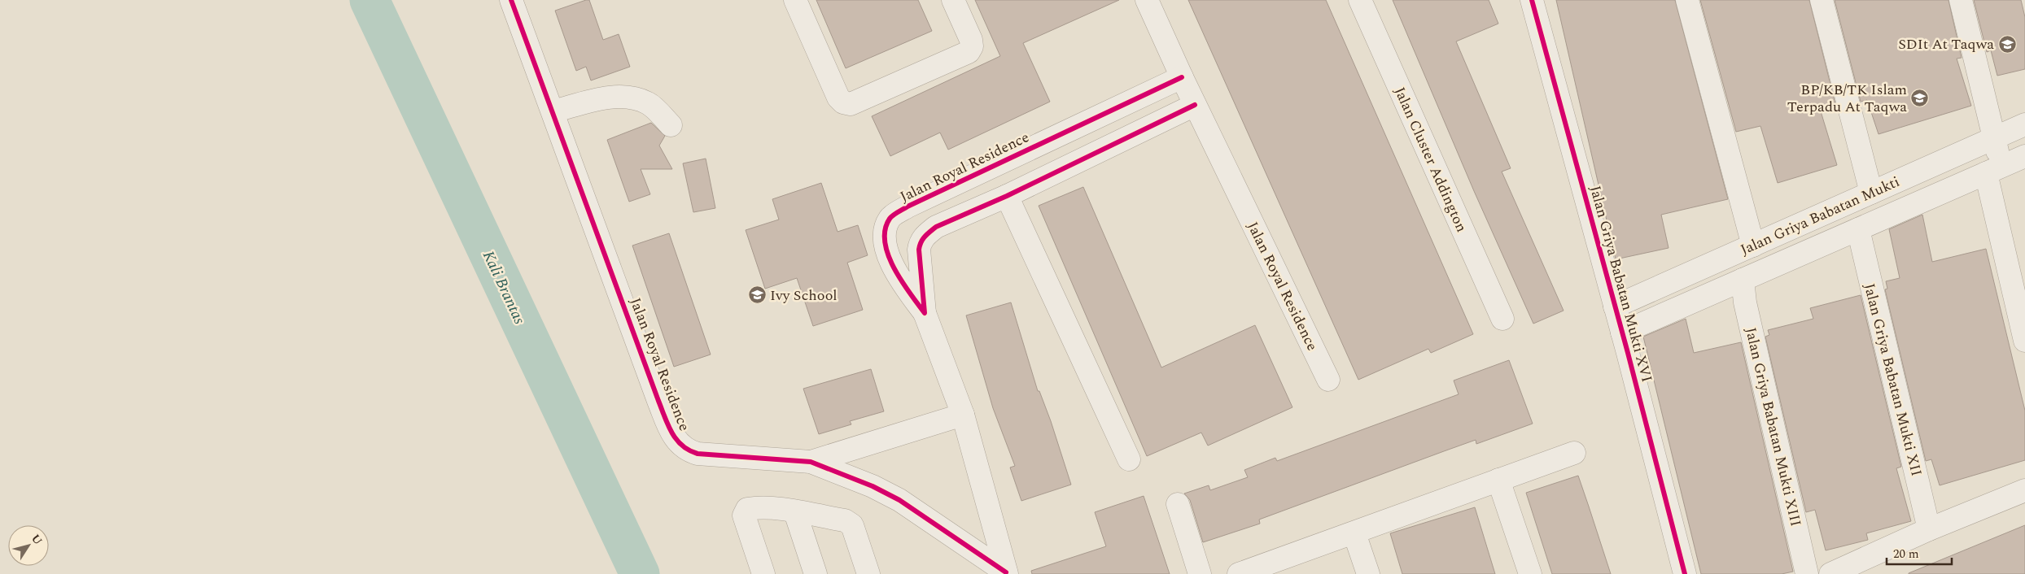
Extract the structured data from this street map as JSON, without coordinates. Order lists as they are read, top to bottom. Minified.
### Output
{"streets":{"street":["Jalan Cluster Addington","Jalan Royal Residence","Jalan Griya Babatan Mukti","Jalan Griya Babatan Mukti XVI","Jalan Griya Babatan Mukti XII","Jalan Griya Babatan Mukti XIII"]},"crossings":[["Jalan Griya Babatan Mukti","Jalan Griya Babatan Mukti XVI"],["Jalan Griya Babatan Mukti","Jalan Griya Babatan Mukti XII"],["Jalan Griya Babatan Mukti","Jalan Griya Babatan Mukti XIII"]],"water":["Kali Brantas"],"places":{"school or university":["SDIt At Taqwa","BP/KB/TK Islam Terpadu At Taqwa","Ivy School"]},"scale_bar":"20 m","north":"top right"}
